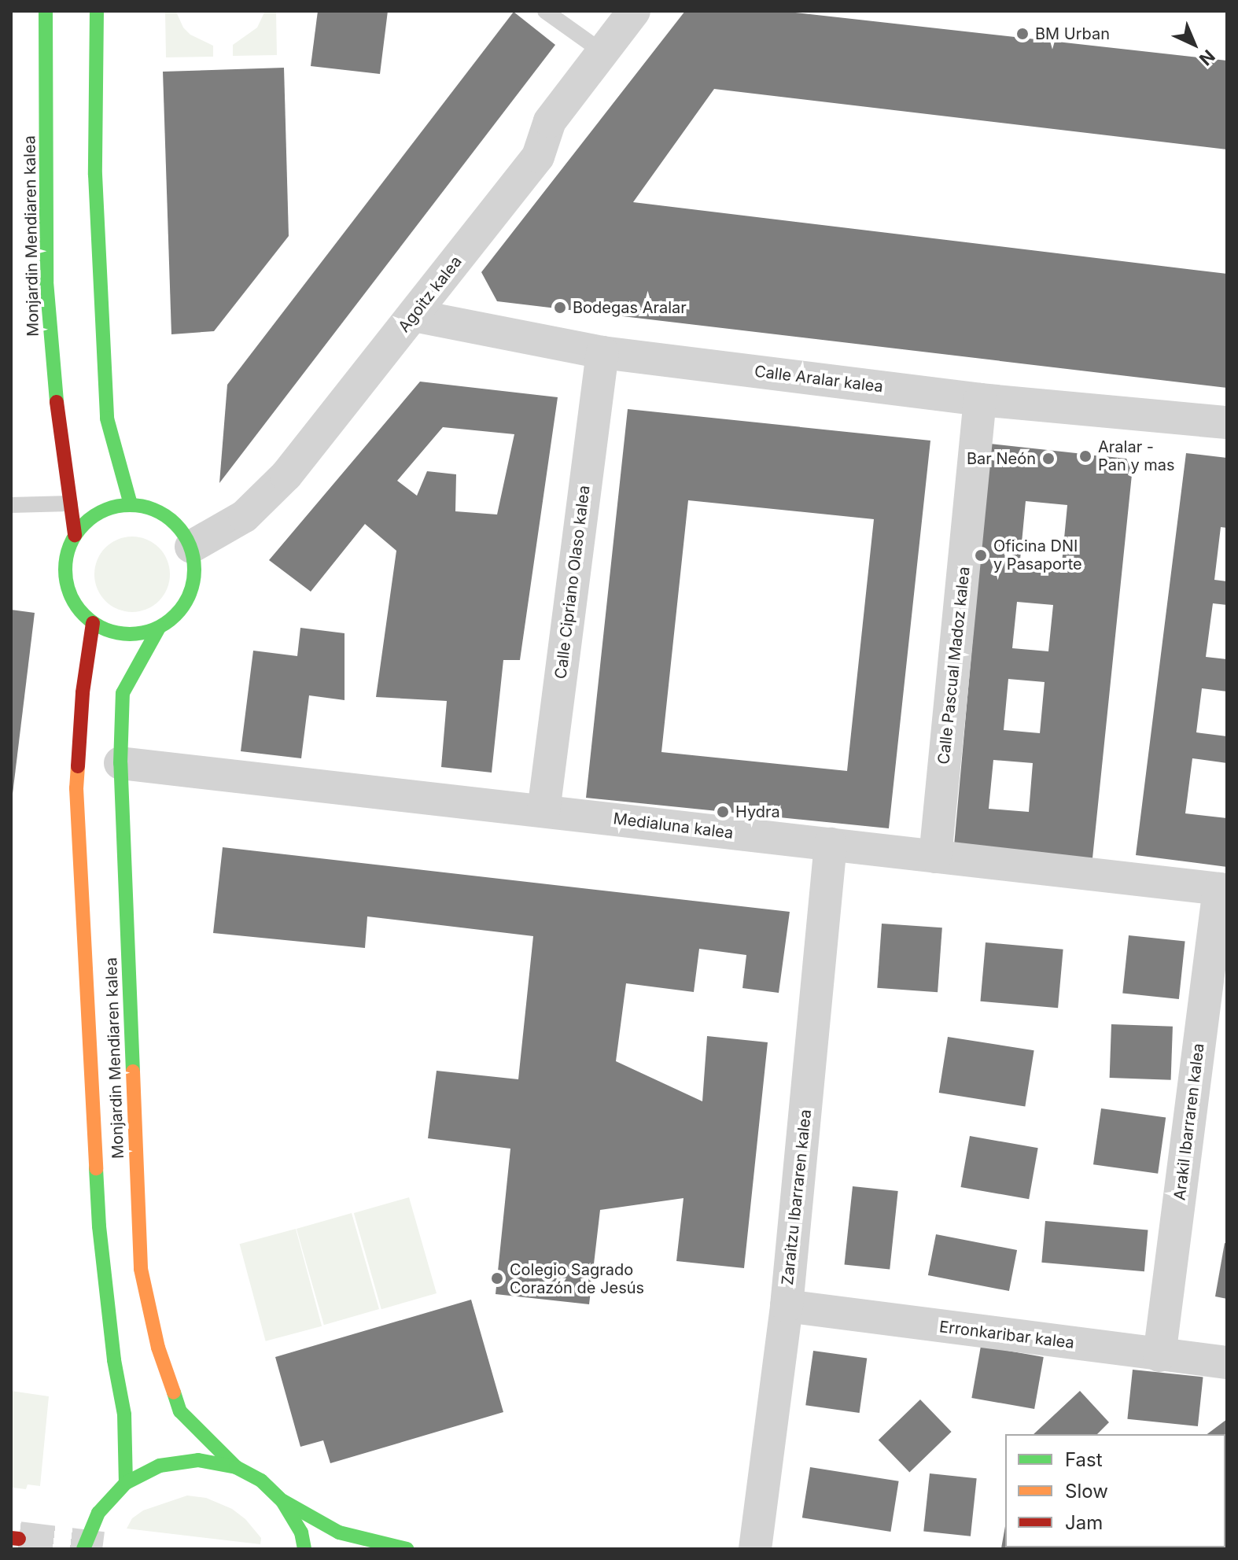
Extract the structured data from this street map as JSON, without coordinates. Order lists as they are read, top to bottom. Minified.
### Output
{"streets":{"main road":["Monjardin Mendiaren kalea"],"street":["Agoitz kalea","Calle Aralar kalea","Calle Cipriano Olaso kalea","Calle Pascual Madoz kalea","Medialuna kalea","Arakil Ibarraren kalea","Zaraitzu Ibarraren kalea","Erronkaribar kalea"]},"crossings":[["Monjardin Mendiaren kalea","Agoitz kalea"],["Monjardin Mendiaren kalea","Medialuna kalea"],["Agoitz kalea","Calle Aralar kalea"],["Calle Aralar kalea","Calle Cipriano Olaso kalea"],["Calle Aralar kalea","Calle Pascual Madoz kalea"],["Calle Cipriano Olaso kalea","Medialuna kalea"],["Calle Pascual Madoz kalea","Medialuna kalea"],["Medialuna kalea","Arakil Ibarraren kalea"],["Medialuna kalea","Zaraitzu Ibarraren kalea"],["Arakil Ibarraren kalea","Erronkaribar kalea"],["Zaraitzu Ibarraren kalea","Erronkaribar kalea"]],"places":["BM Urban","Bodegas Aralar","Aralar - Pan y mas","Bar Neón","Oficina DNI y Pasaporte","Hydra","Colegio Sagrado Corazón de Jesús"],"legend":["Fast","Slow","Jam"],"north":"bottom right"}
